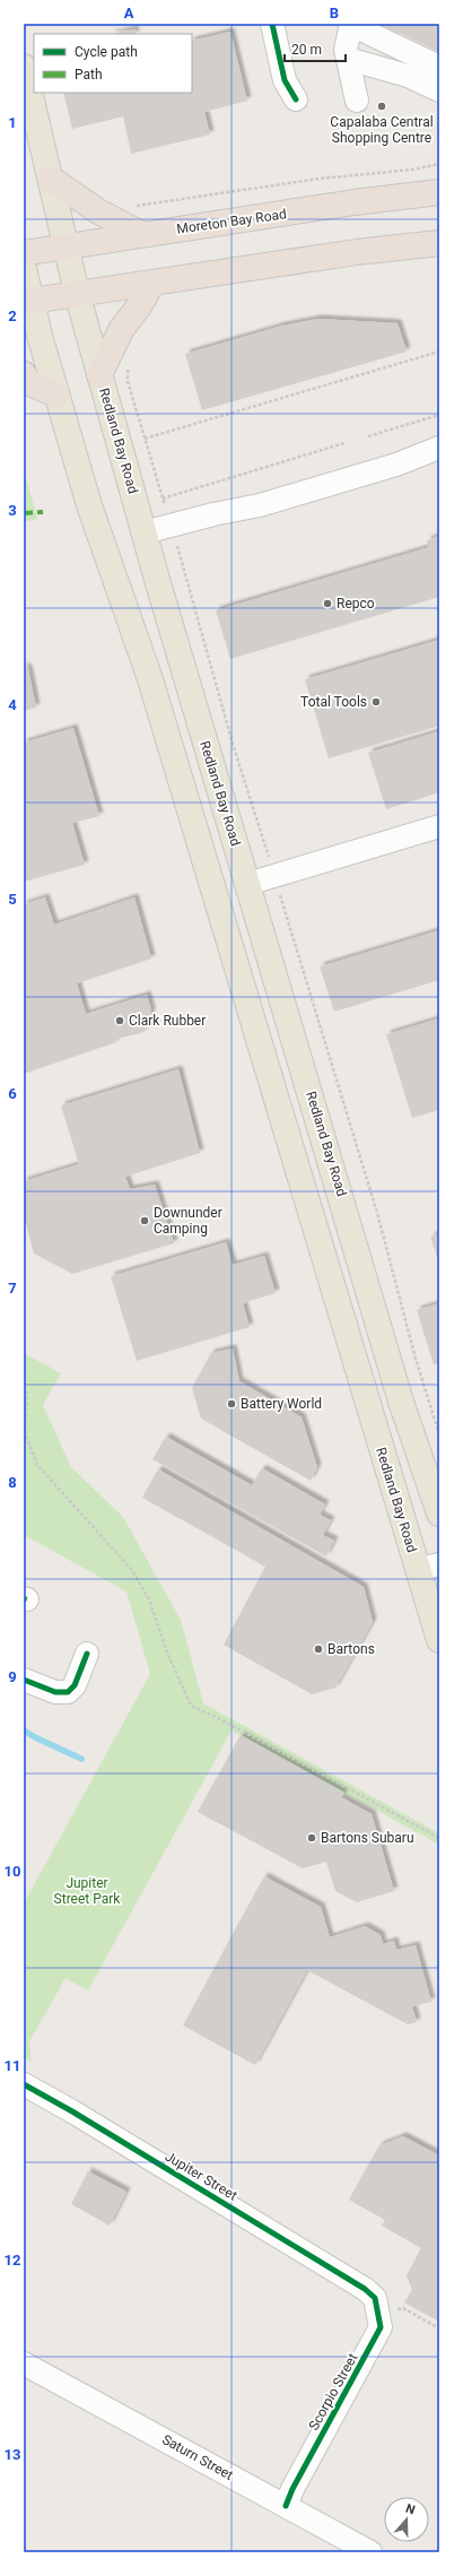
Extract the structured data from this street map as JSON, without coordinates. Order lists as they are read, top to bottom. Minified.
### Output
{"streets":{"highway":["Moreton Bay Road"],"main road":["Redland Bay Road"],"street":["Jupiter Street","Scorpio Street","Saturn Street"]},"crossings":[["Moreton Bay Road","Redland Bay Road"],["Jupiter Street","Scorpio Street"],["Scorpio Street","Saturn Street"]],"parks":["Jupiter Street Park"],"places":["Capalaba Central Shopping Centre","Repco","Total Tools","Clark Rubber","Downunder Camping","Battery World","Bartons","Bartons Subaru"],"legend":["Cycle path","Path"],"scale_bar":"20 m","north":"top","grid":{"columns":["A","B"],"rows":["1","2","3","4","5","6","7","8","9","10","11","12","13"]}}
